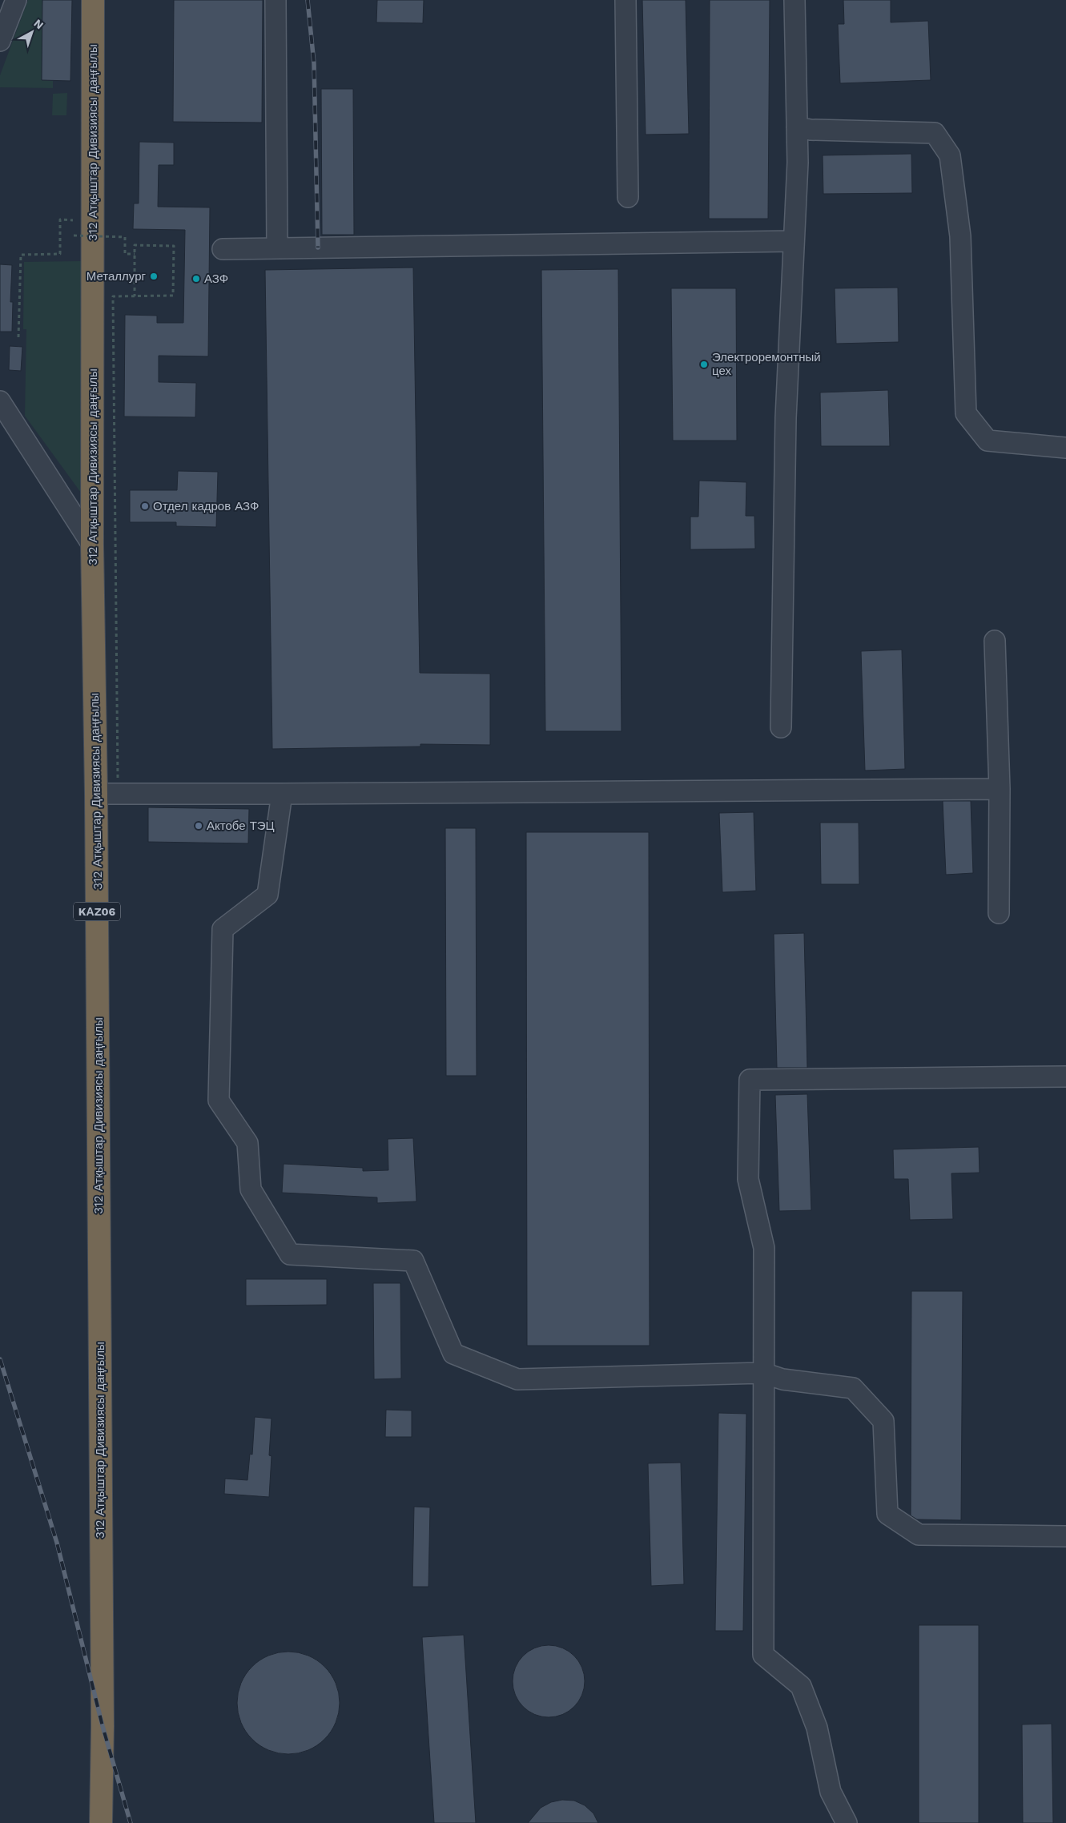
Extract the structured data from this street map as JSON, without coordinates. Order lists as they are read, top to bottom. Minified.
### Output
{"streets":{"highway":["312 Атқыштар Дивизиясы даңғылы","KАZ06"]},"places":["Металлург","АЗФ","Электроремонтный цех","Отдел кадров АЗФ","Актобе ТЭЦ"],"north":"top right"}
